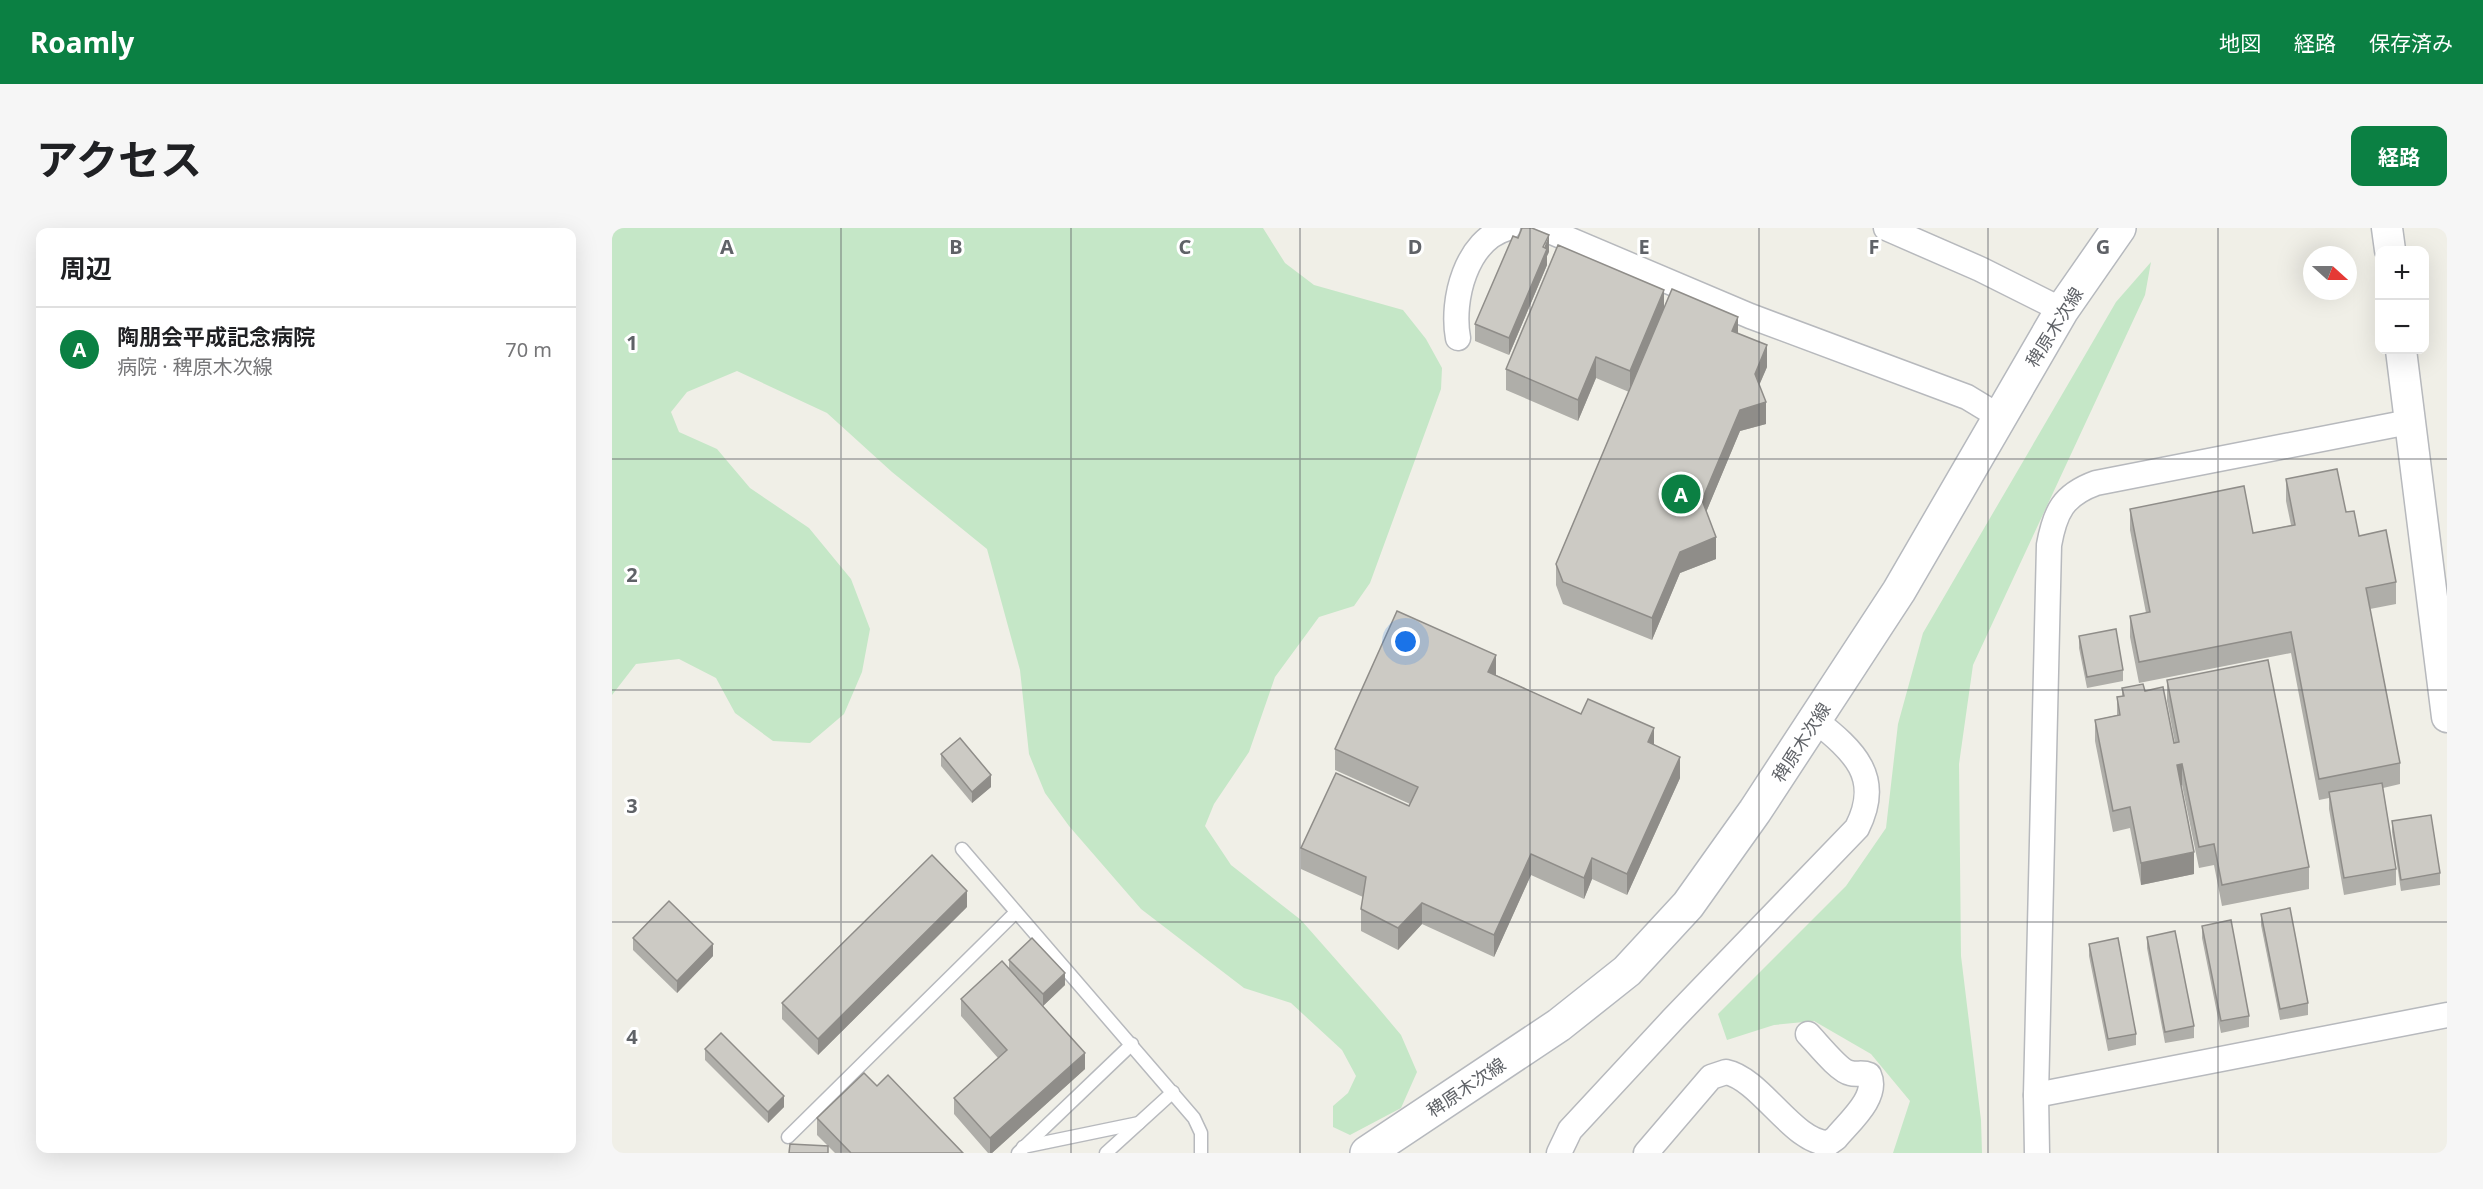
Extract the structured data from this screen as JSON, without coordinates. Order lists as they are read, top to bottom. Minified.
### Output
{"streets":{"main road":["稗原木次線"]},"north":"right","page":{"header":"Roamly","nav":["地図","経路","保存済み"],"title":"アクセス","buttons":"経路","heading":"周辺","map_buttons":["+","−"],"list":[{"mark":"A","name":"陶朋会平成記念病院","note":"病院 · 稗原木次線","value":"70 m"}],"pins":"A"},"grid":{"columns":["A","B","C","D","E","F","G"],"rows":["1","2","3","4"]}}
